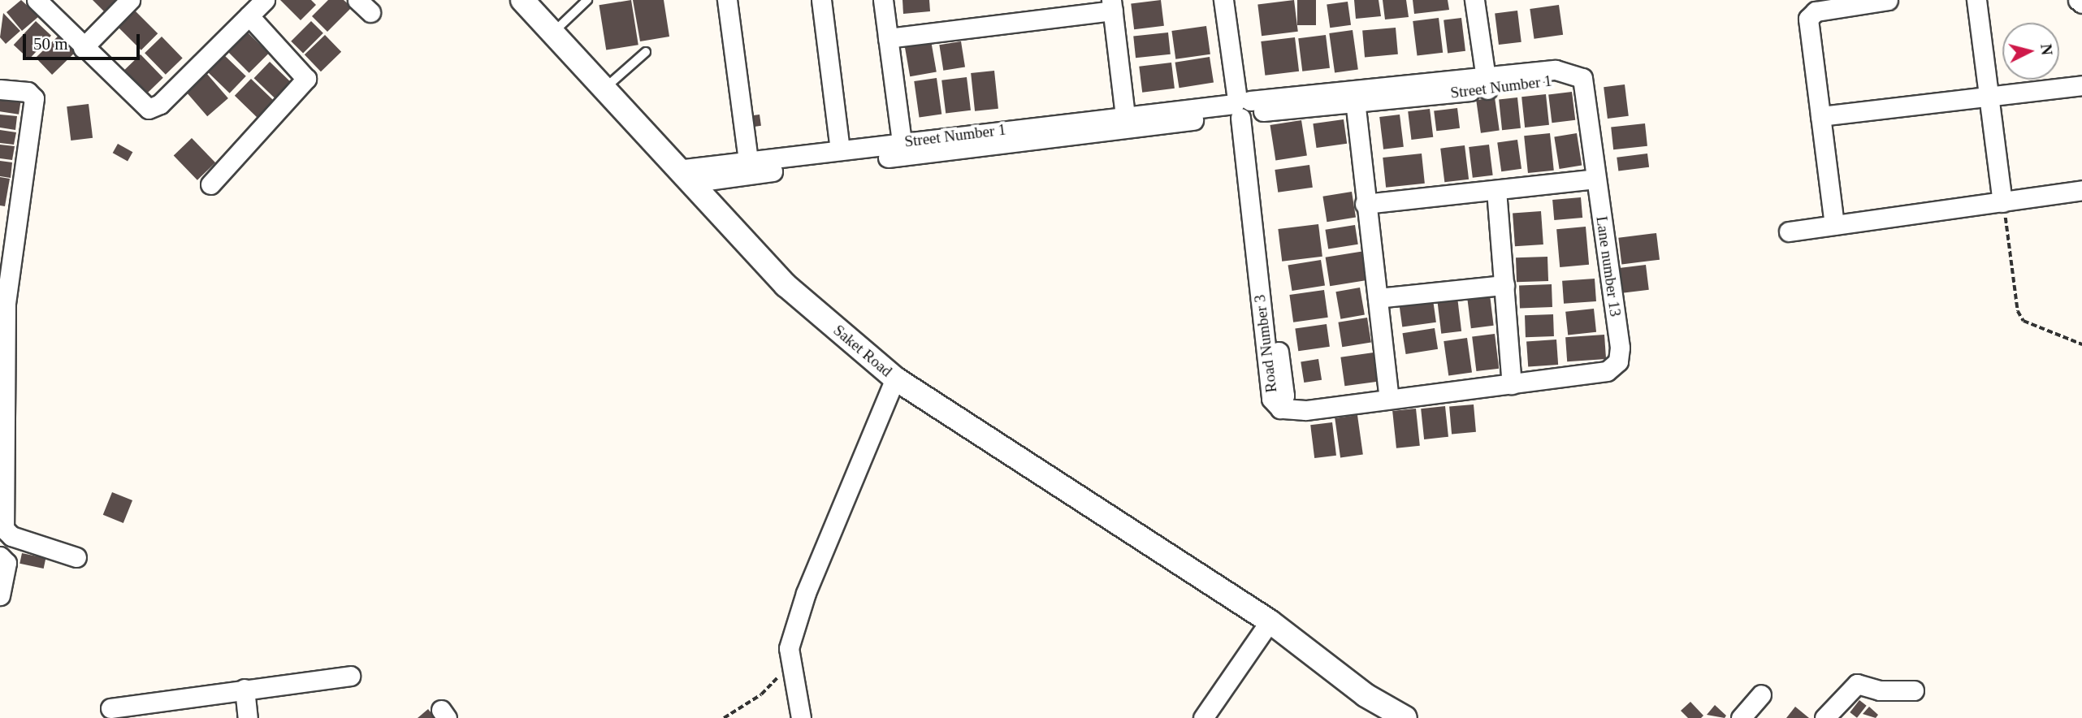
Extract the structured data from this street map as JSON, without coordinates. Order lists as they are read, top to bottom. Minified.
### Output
{"streets":{"street":["Street Number 1","Lane number 13","Road Number 3","Saket Road"]},"crossings":[["Street Number 1","Lane number 13"],["Street Number 1","Road Number 3"],["Street Number 1","Saket Road"]],"scale_bar":"50 m","north":"right"}
